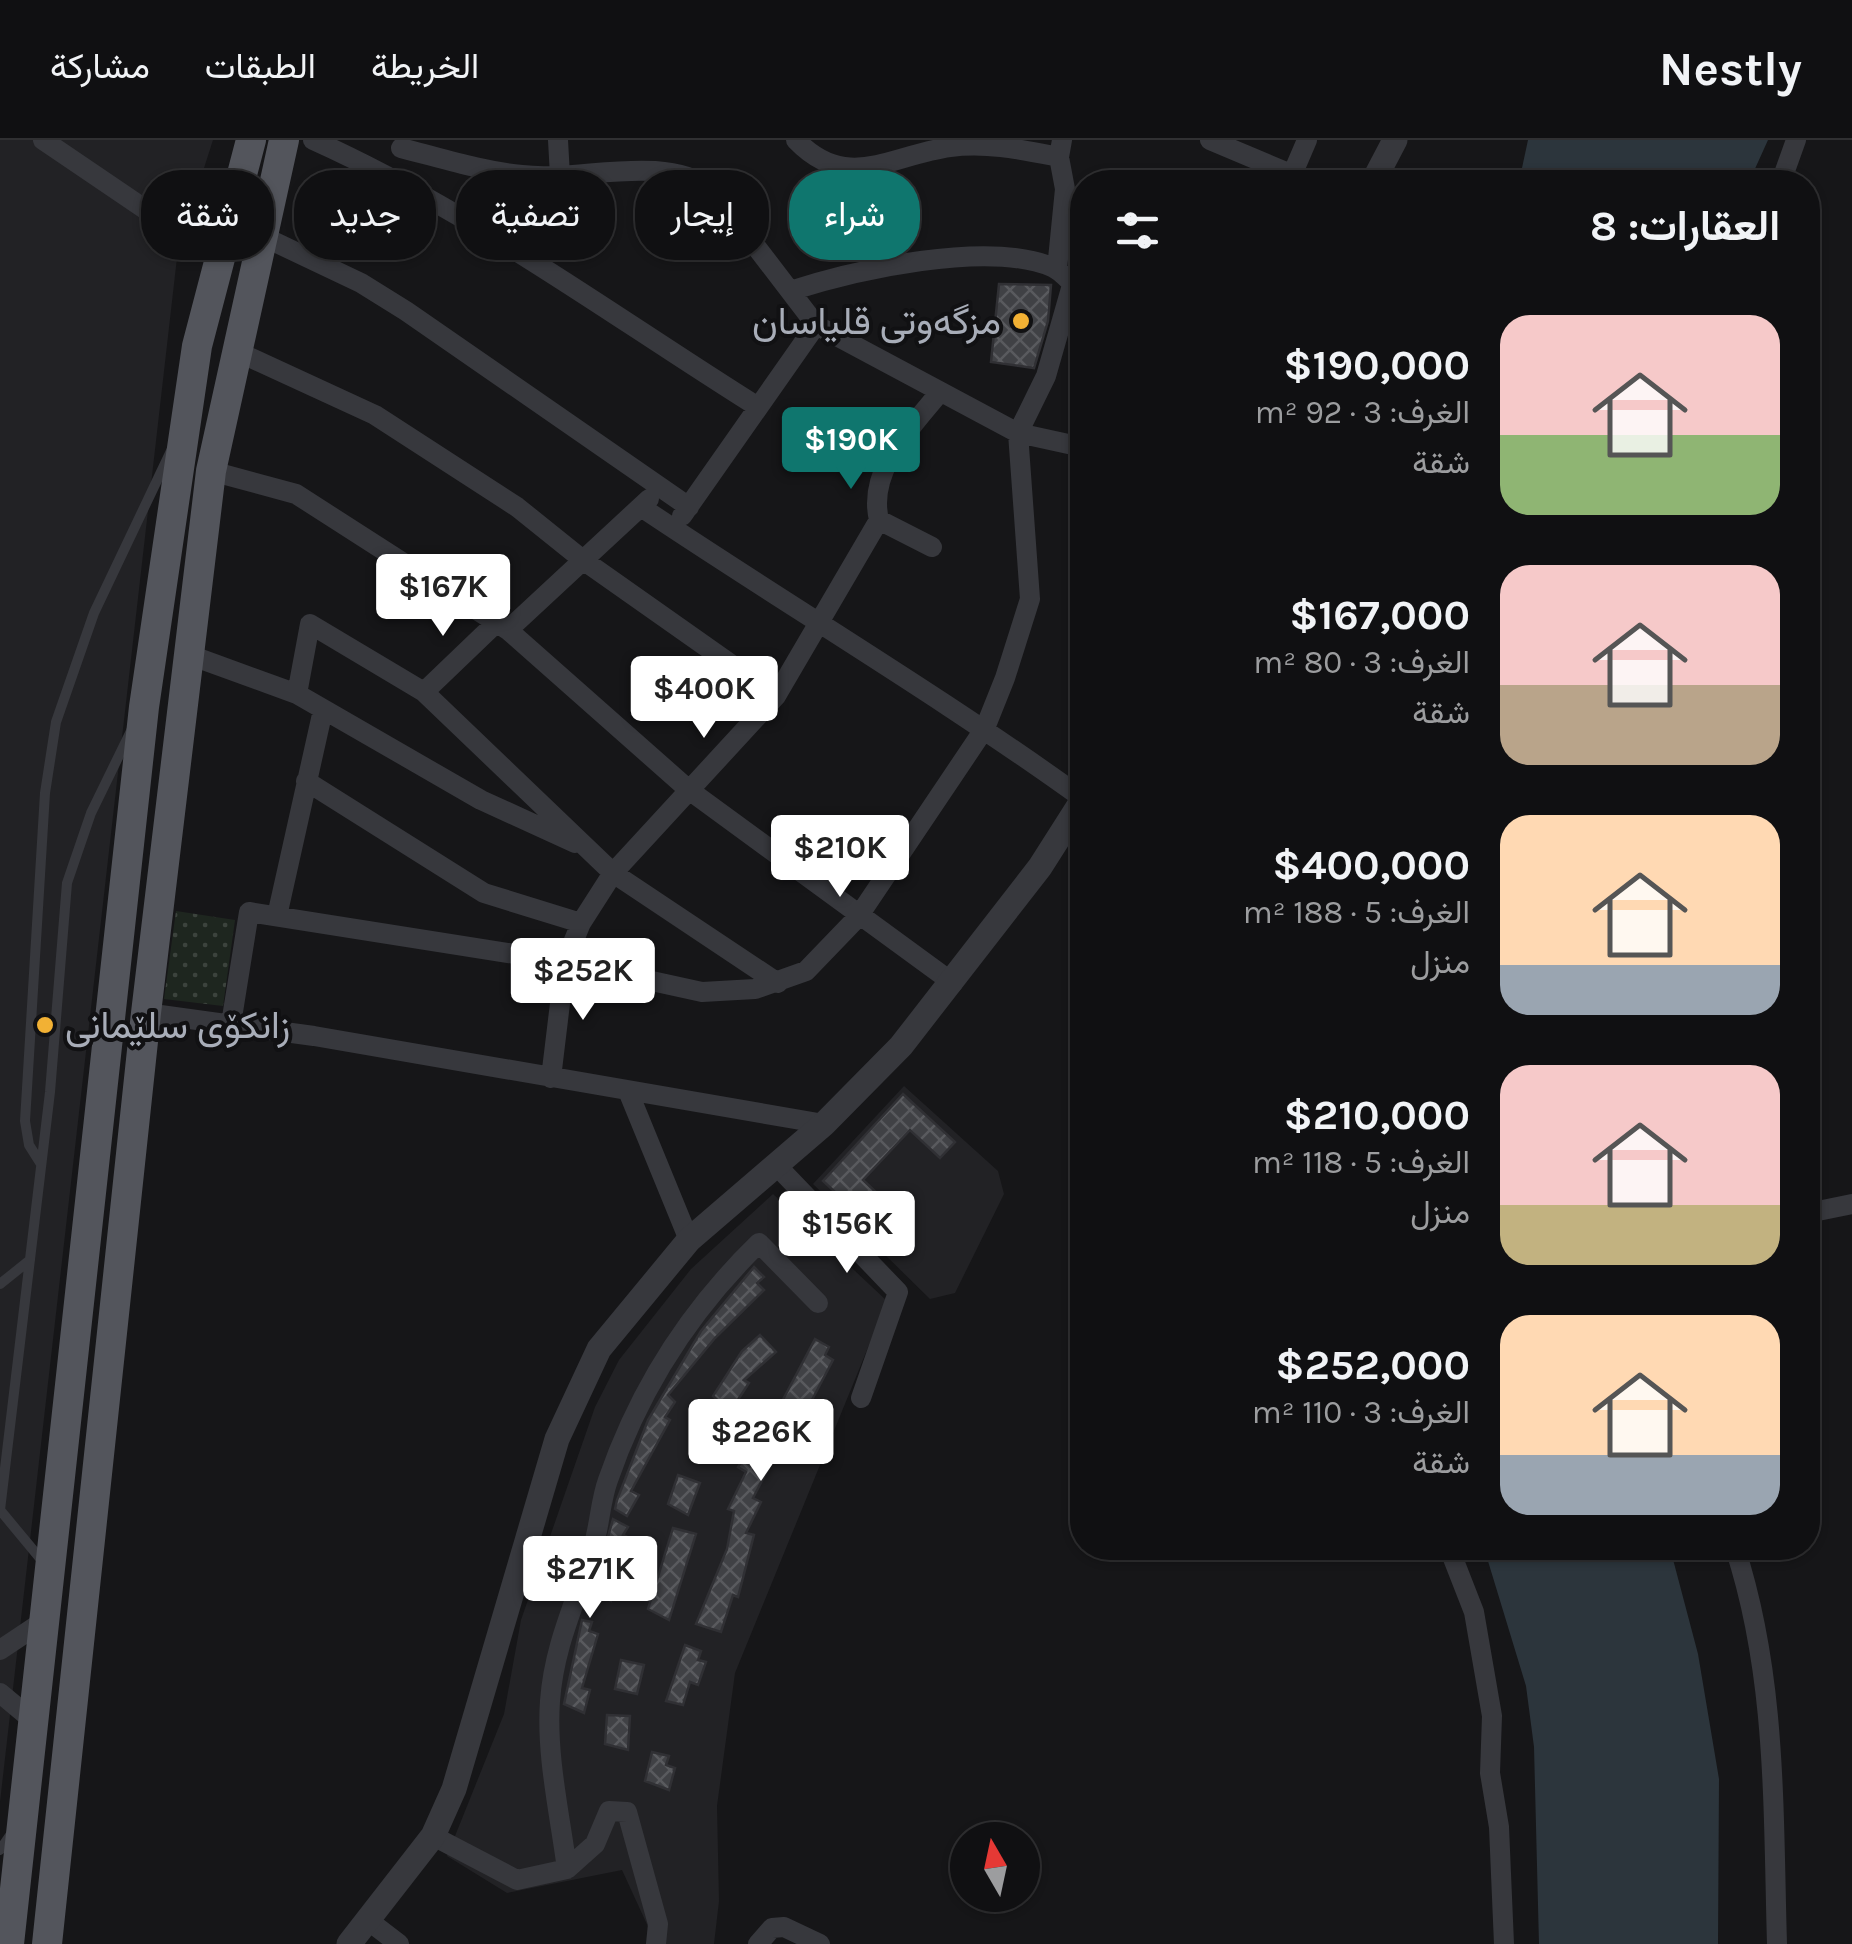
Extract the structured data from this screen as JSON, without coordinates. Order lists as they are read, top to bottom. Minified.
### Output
{"places":["مزگەوتی قلیاسان","زانکۆی سلێمانی"],"north":"top","page":{"header":"Nestly","nav":["الخريطة","الطبقات","مشاركة"],"chip":["شراء","إيجار","تصفية","جديد","شقة"],"heading":"العقارات: 8","list":[{"name":"$190,000","note":"الغرف: 3 · 92 m² · شقة"},{"name":"$167,000","note":"الغرف: 3 · 80 m² · شقة"},{"name":"$400,000","note":"الغرف: 5 · 188 m² · منزل"},{"name":"$210,000","note":"الغرف: 5 · 118 m² · منزل"},{"name":"$252,000","note":"الغرف: 3 · 110 m² · شقة"}],"price":["$190K","$167K","$400K","$210K","$252K","$156K","$226K","$271K"]}}
